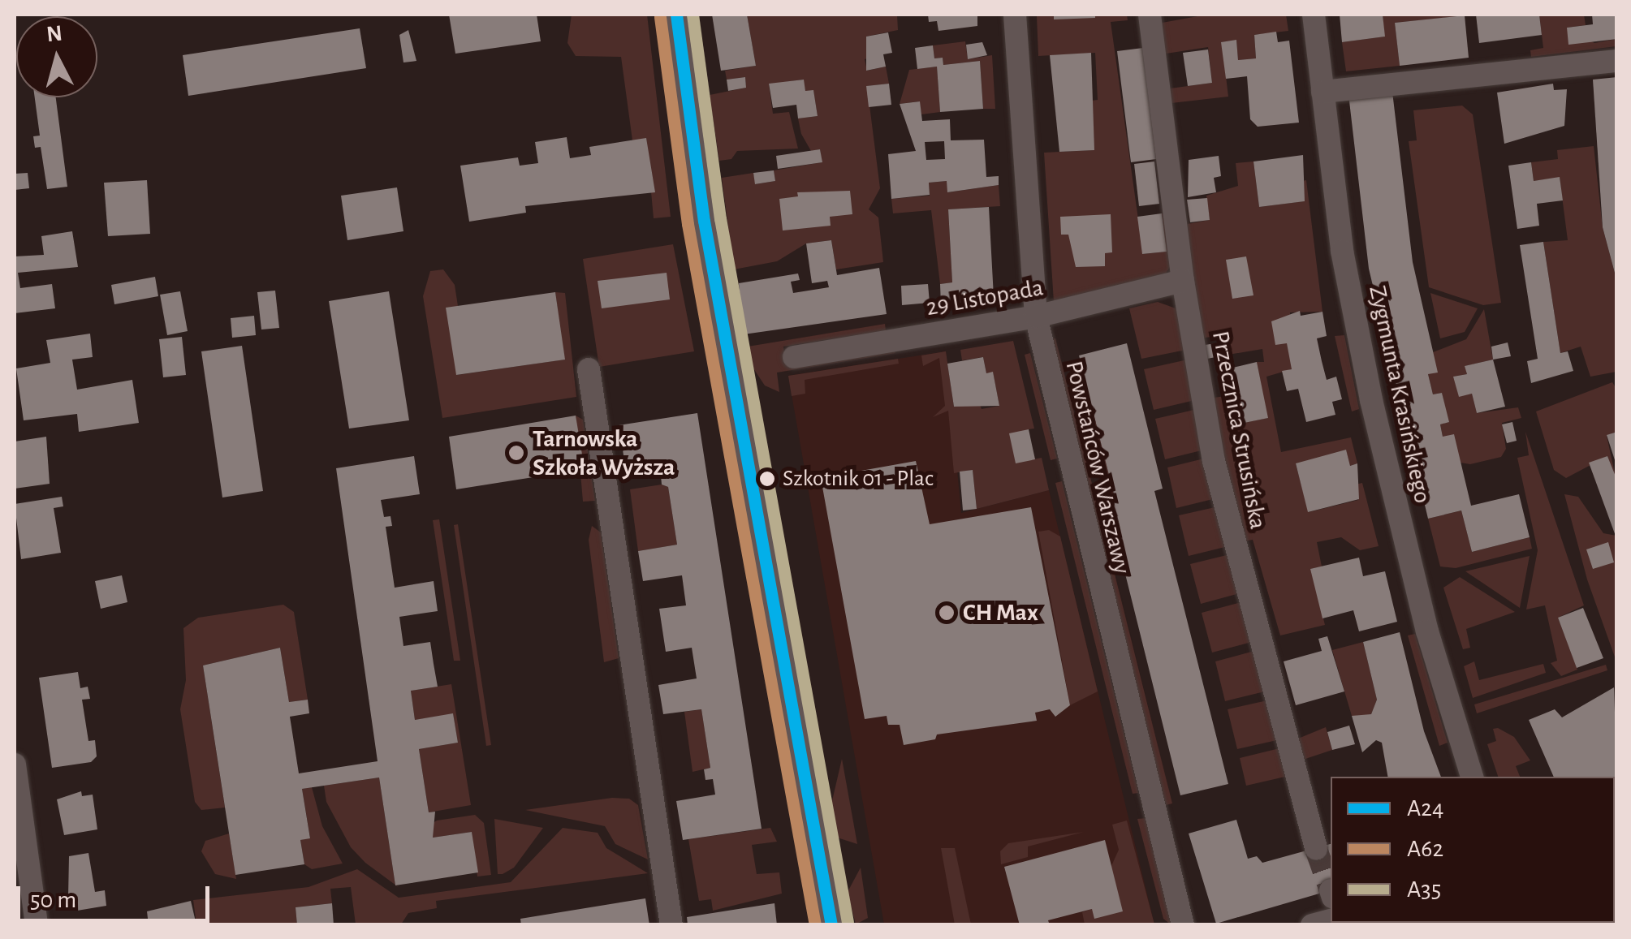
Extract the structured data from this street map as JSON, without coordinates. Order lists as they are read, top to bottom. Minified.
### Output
{"streets":{"street":["29 Listopada","Zygmunta Krasińskiego","Przecznica Strusińska","Powstańców Warszawy"]},"crossings":[["29 Listopada","Przecznica Strusińska"],["29 Listopada","Powstańców Warszawy"]],"places":["Tarnowska Szkoła Wyższa","Szkotnik 01 - Plac","CH Max"],"lines":["transit line A24","transit line A35","transit line A62"],"legend":["A24","A62","A35"],"scale_bar":"50 m","north":"top"}
